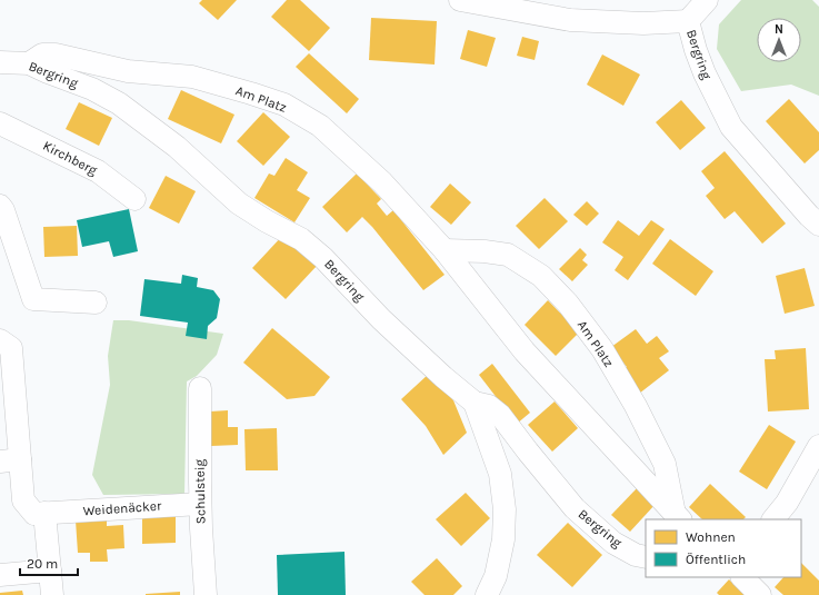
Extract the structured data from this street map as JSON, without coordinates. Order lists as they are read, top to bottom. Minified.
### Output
{"streets":{"street":["Bergring","Am Platz","Kirchberg","Schulsteig","Weidenäcker"]},"crossings":[["Bergring","Am Platz"],["Schulsteig","Weidenäcker"]],"legend":["Wohnen","Öffentlich"],"scale_bar":"20 m","north":"top"}
